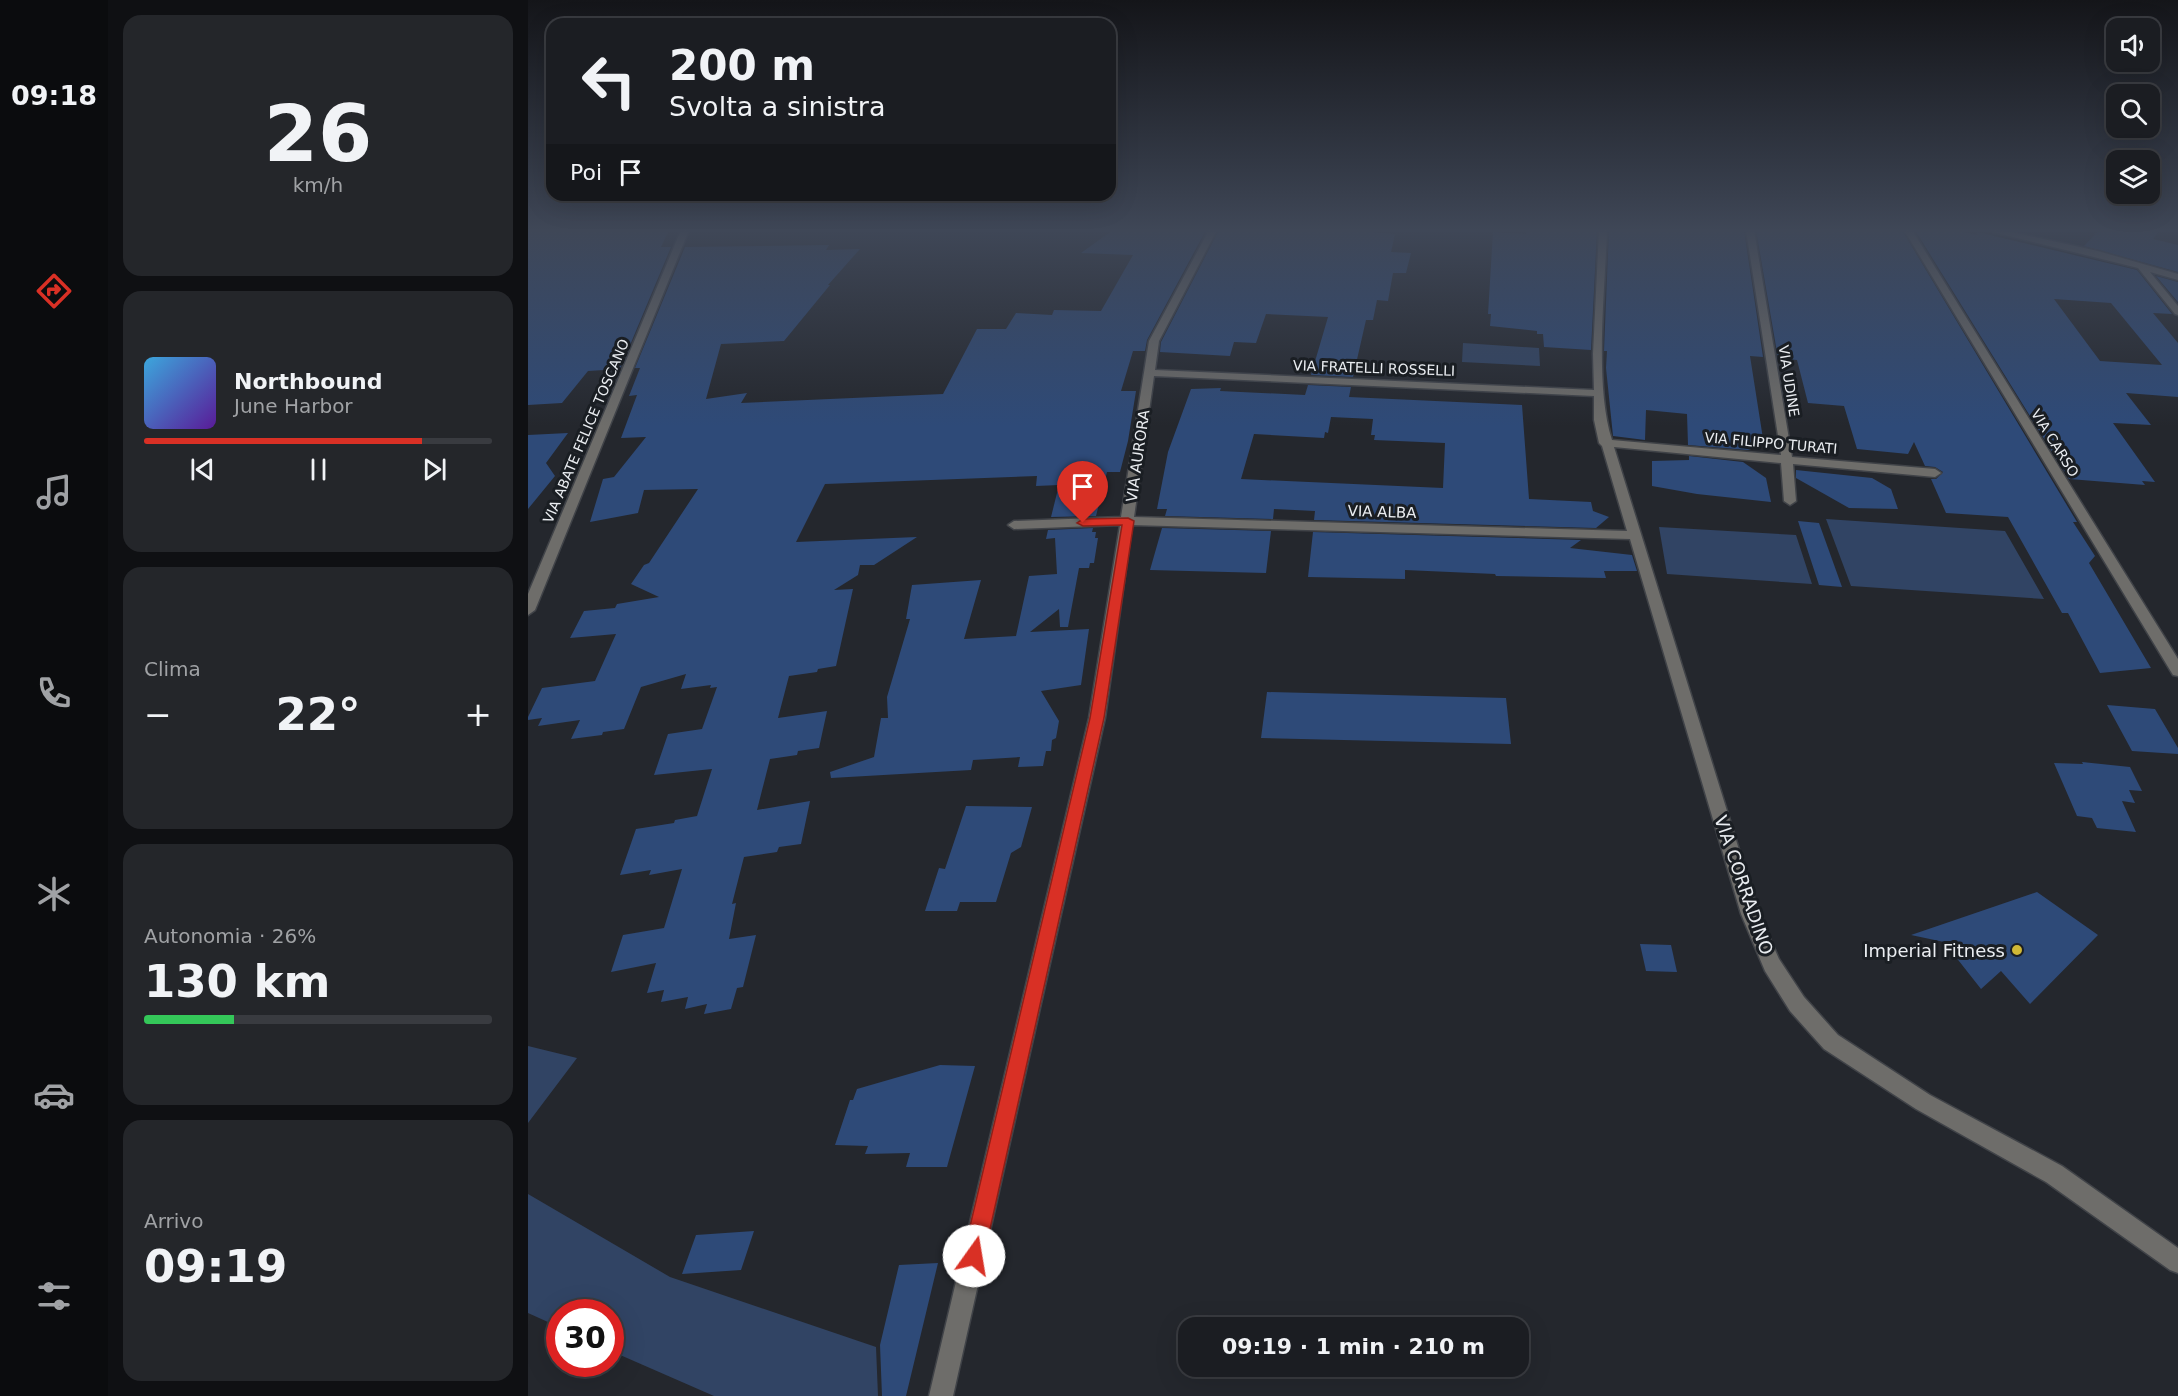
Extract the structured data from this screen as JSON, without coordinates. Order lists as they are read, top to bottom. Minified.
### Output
{"streets":{"street":["VIA FRATELLI ROSSELLI","VIA UDINE","VIA ABATE FELICE TOSCANO","VIA FILIPPO TURATI","VIA CARSO","VIA AURORA","VIA ALBA","VIA CORRADINO"]},"crossings":[["VIA FRATELLI ROSSELLI","VIA AURORA"],["VIA FRATELLI ROSSELLI","VIA CORRADINO"],["VIA UDINE","VIA FILIPPO TURATI"],["VIA FILIPPO TURATI","VIA CORRADINO"],["VIA AURORA","VIA ALBA"],["VIA ALBA","VIA CORRADINO"]],"places":["Imperial Fitness"],"page":{"tabs":"09:18","tile":[["26","km/h"],"Clima",["Autonomia · 26%","130 km"],["Arrivo","09:19"]],"turn":["200 m","Svolta a sinistra"],"then":"Poi","song":["Northbound","June Harbor"],"heat":["−","22°","+"],"limit":"30","trip":"09:19 · 1 min · 210 m"}}
